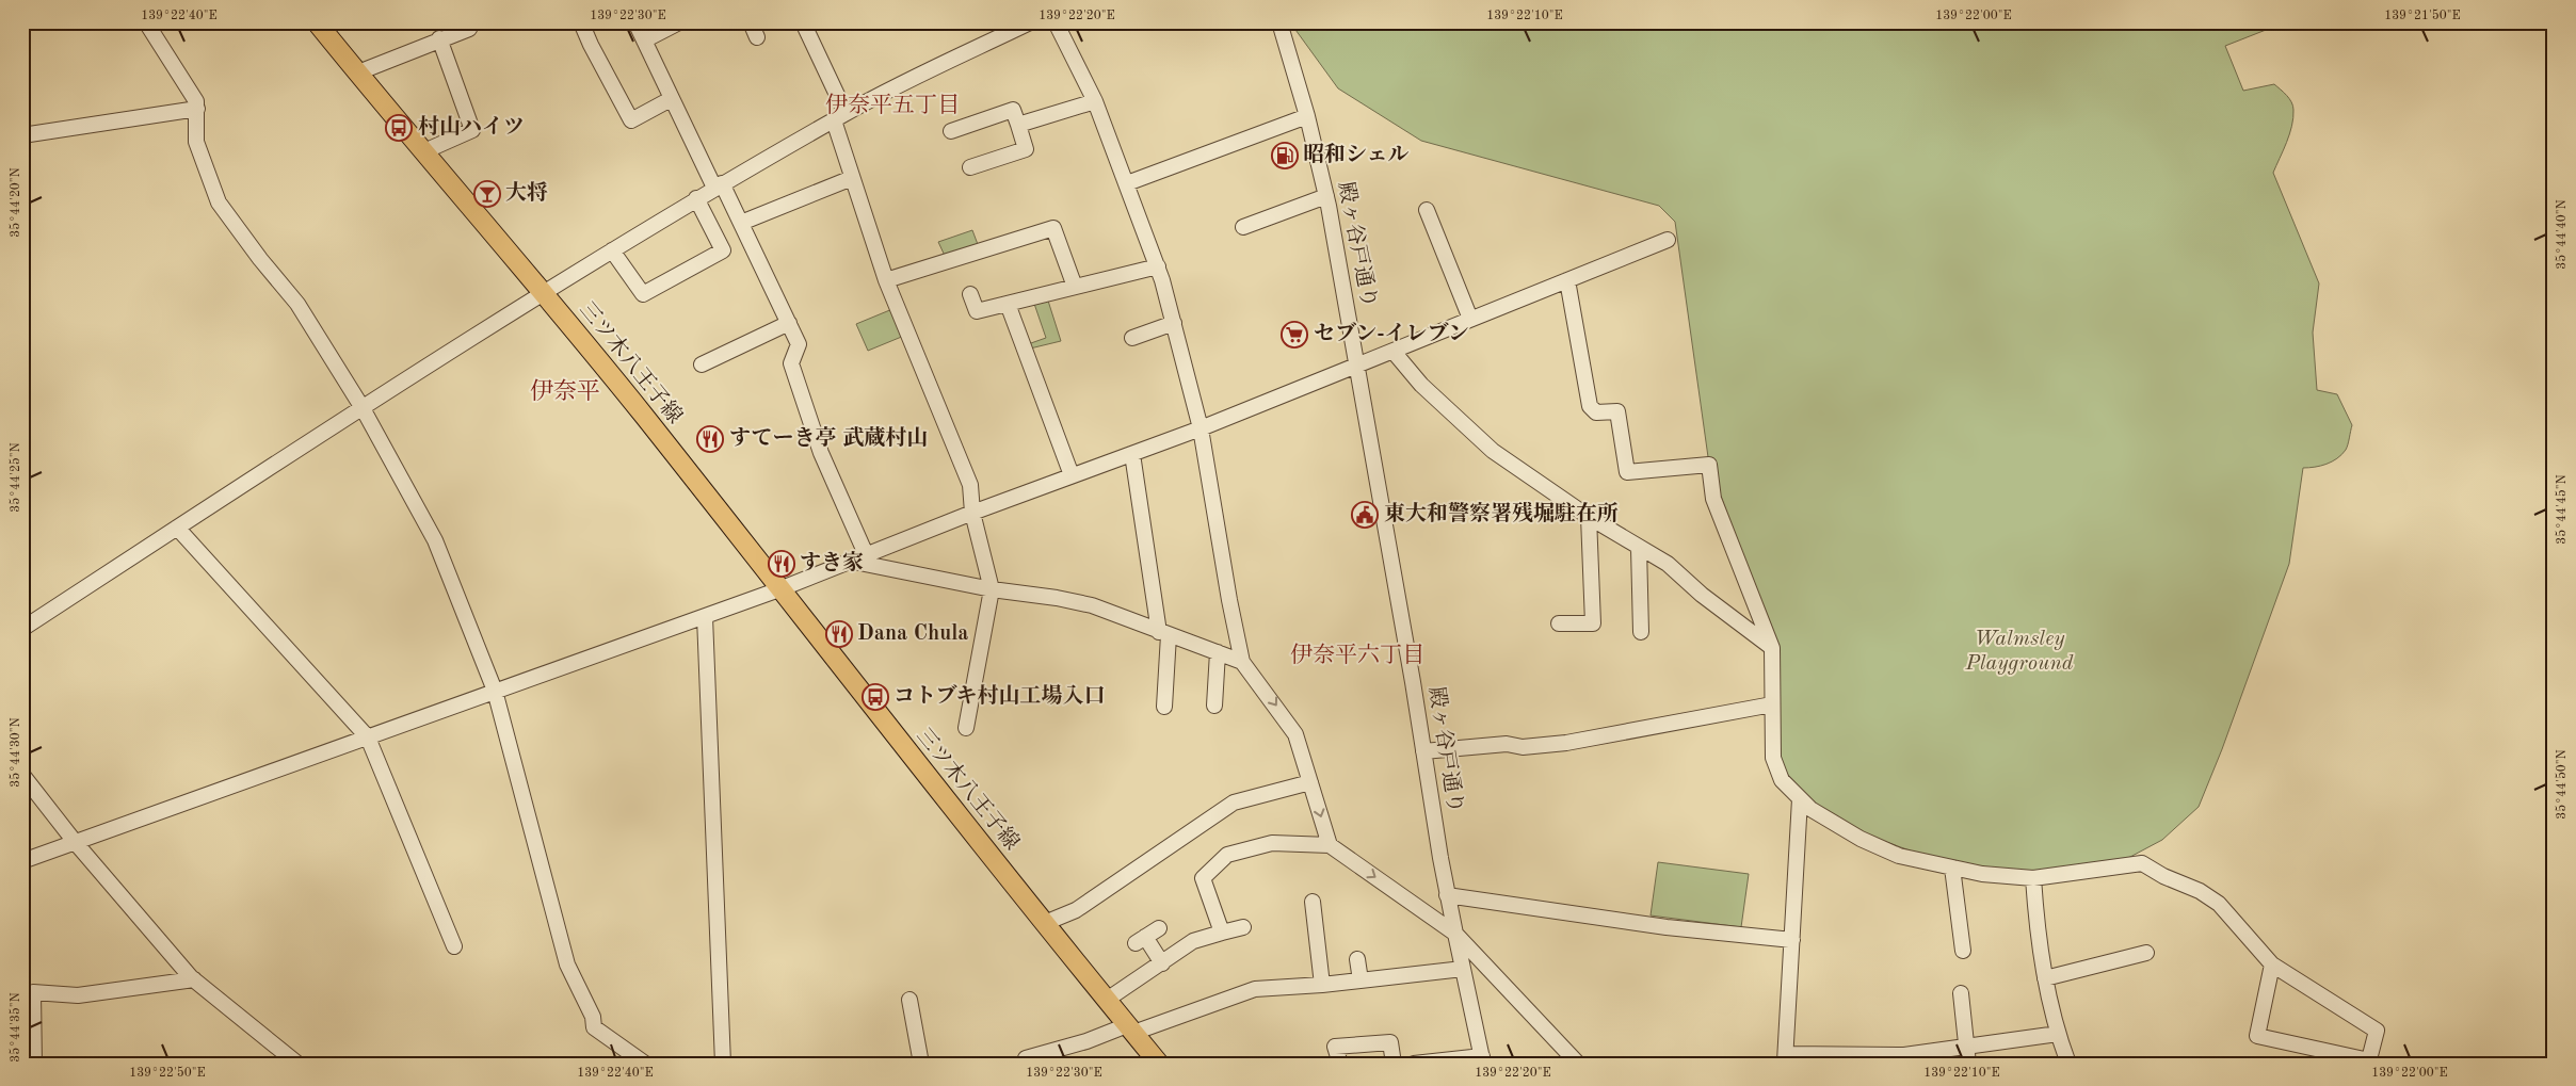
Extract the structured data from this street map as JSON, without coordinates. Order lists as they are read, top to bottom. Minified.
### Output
{"streets":{"main road":["三ツ木八王子線"],"street":["殿ヶ谷戸通り"]},"districts":["伊奈平五丁目","伊奈平","伊奈平六丁目"],"parks":["Walmsley Playground"],"places":{"bus stop":["村山ハイツ","コトブキ村山工場入口"],"fuel station":["昭和シェル"],"bar":["大将"],"supermarket":["セブン-イレブン"],"restaurant":["すてーき亭 武蔵村山","すき家","Dana Chula"],"public building":["東大和警察署残堀駐在所"]},"coordinates":["139°22'40\"E","139°22'30\"E","139°22'20\"E","139°22'10\"E","139°22'00\"E","139°21'50\"E","35°44'20\"N","35°44'40\"N","35°44'25\"N","35°44'45\"N","35°44'30\"N","35°44'50\"N","35°44'35\"N","139°22'50\"E"]}
